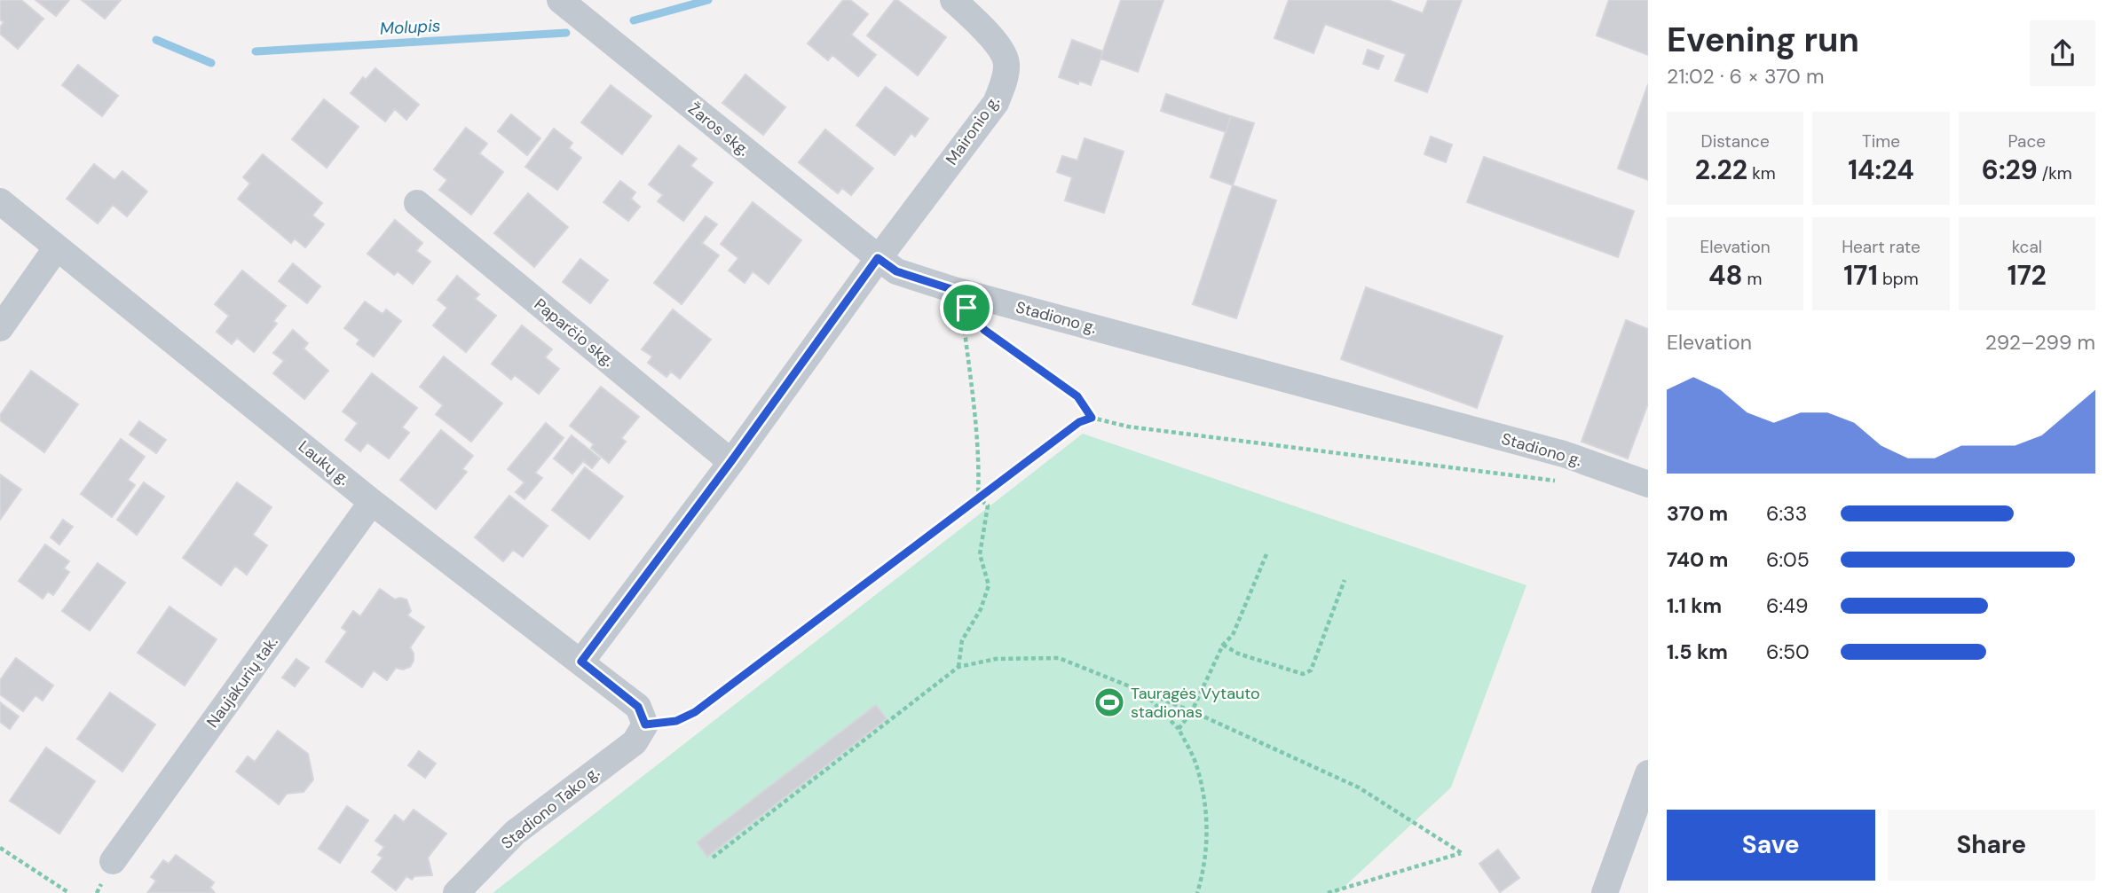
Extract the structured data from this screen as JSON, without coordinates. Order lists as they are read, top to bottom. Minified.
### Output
{"streets":{"street":["Žaros skg.","Maironio g.","Stadiono g.","Paparčio skg.","Laukų g.","Naujakurių tak.","Stadiono Tako g."]},"crossings":[["Žaros skg.","Maironio g."],["Žaros skg.","Stadiono g."],["Maironio g.","Stadiono g."],["Laukų g.","Naujakurių tak."],["Laukų g.","Stadiono Tako g."]],"water":["Molupis"],"places":{"sports":["Tauragės Vytauto stadionas"]},"page":{"heading":["Evening run","21:02 · 6 × 370 m"],"stats":[["Distance","2.22 km"],["Time","14:24"],["Pace","6:29 /km"],["Elevation","48 m"],["Heart rate","171 bpm"],["kcal","172"]],"chart":["Elevation","292–299 m"],"list":[{"name":"370 m","note":"6:33"},{"name":"740 m","note":"6:05"},{"name":"1.1 km","note":"6:49"},{"name":"1.5 km","note":"6:50"}],"buttons":["Save","Share"]}}
